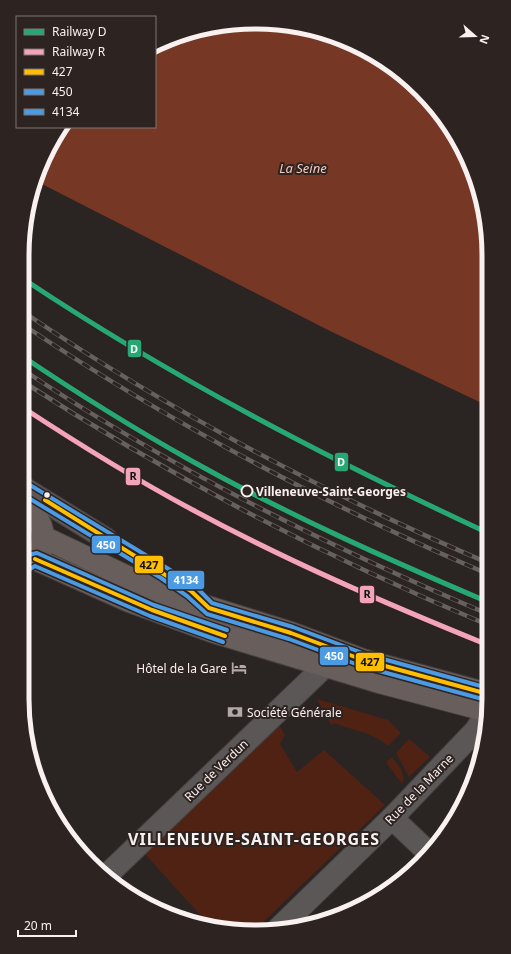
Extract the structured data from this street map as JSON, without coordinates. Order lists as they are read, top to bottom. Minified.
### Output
{"streets":{"street":["Rue de Verdun","Rue de la Marne"]},"districts":["VILLENEUVE-SAINT-GEORGES"],"water":["La Seine"],"places":{"other":["Villeneuve-Saint-Georges"],"hotel":["Hôtel de la Gare"],"bank":["Société Générale"]},"lines":["rail line D","rail line R","transit line 4134","transit line 450","transit line 427"],"legend":["Railway D","Railway R","427","450","4134"],"scale_bar":"20 m","north":"right"}
